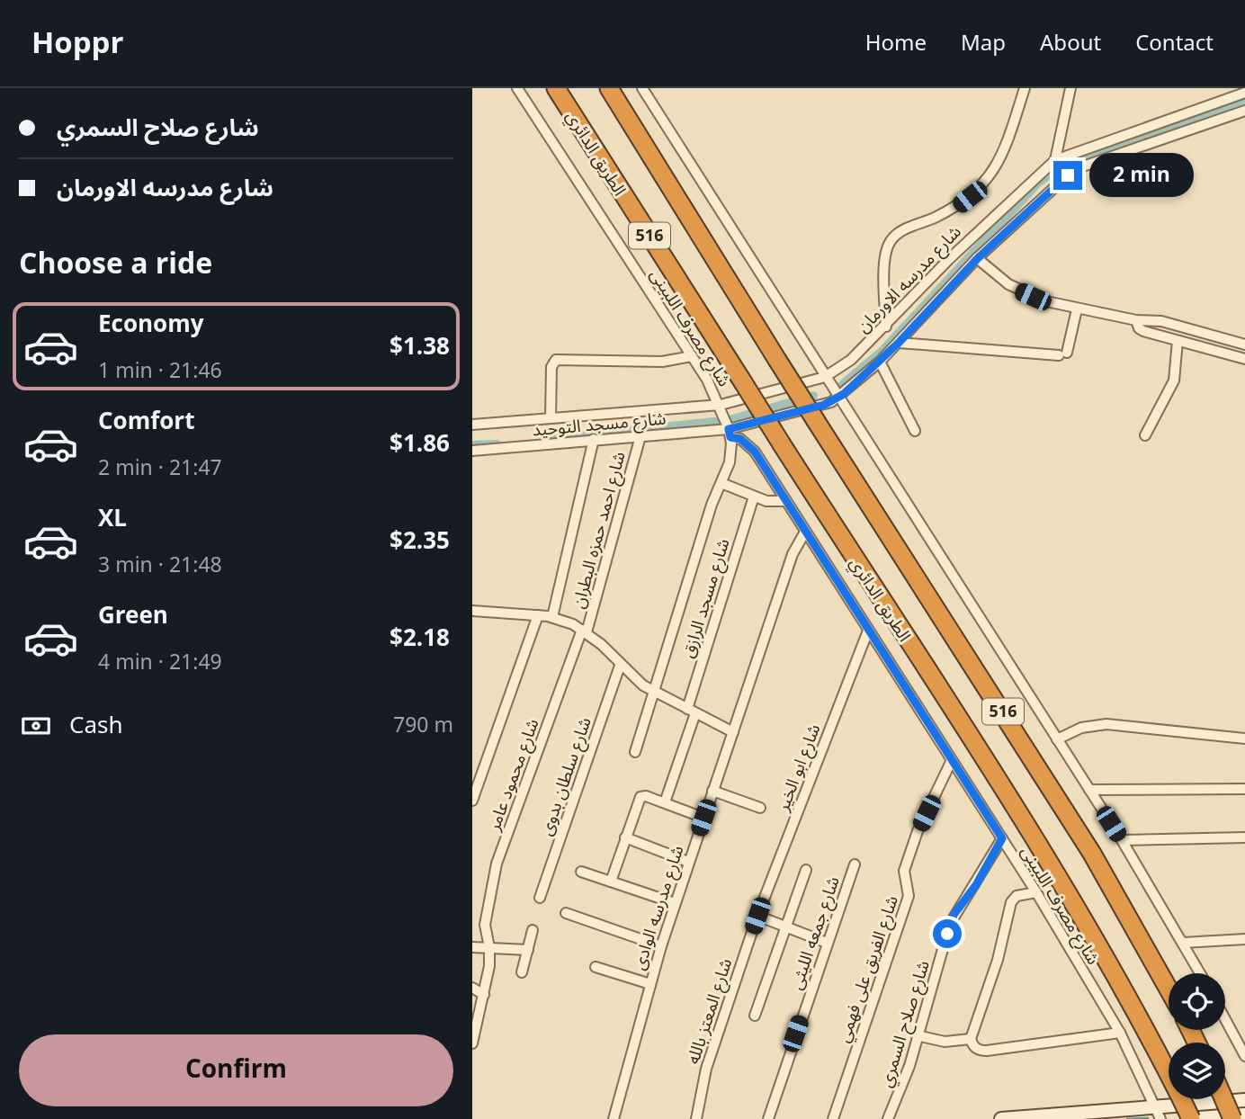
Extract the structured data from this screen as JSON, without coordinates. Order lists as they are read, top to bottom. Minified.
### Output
{"streets":{"highway":["الطريق الدائري","516"],"street":["شارع مدرسه الاورمان","شارع مصرف اللبينى","شارع مسجد التوحيد","شارع احمد حمزه البطران","شارع مسجد الرازق","شارع ابو الخير","شارع محمود عامر","شارع سلطان بدوى","شارع مدرسه الوادى","شارع جمعه الليثى","شارع الفريق على فهمي","شارع المعتز بالله","شارع صلاح السمري"]},"crossings":[["شارع مدرسه الاورمان","شارع مصرف اللبينى"],["شارع مدرسه الاورمان","شارع مسجد التوحيد"],["شارع مصرف اللبينى","شارع مسجد التوحيد"],["شارع مصرف اللبينى","شارع ابو الخير"],["شارع مصرف اللبينى","شارع مدرسه الوادى"],["شارع مصرف اللبينى","شارع الفريق على فهمي"],["شارع مصرف اللبينى","شارع صلاح السمري"],["شارع مسجد التوحيد","شارع احمد حمزه البطران"],["شارع احمد حمزه البطران","شارع محمود عامر"],["شارع ابو الخير","شارع المعتز بالله"]],"page":{"header":"Hoppr","nav":["Home","Map","About","Contact"],"banner":["شارع صلاح السمري","شارع مدرسه الاورمان"],"bubble":"2 min","heading":"Choose a ride","list":[{"name":"Economy","note":"1 min · 21:46","value":"$1.38"},{"name":"Comfort","note":"2 min · 21:47","value":"$1.86"},{"name":"XL","note":"3 min · 21:48","value":"$2.35"},{"name":"Green","note":"4 min · 21:49","value":"$2.18"}],"pay":["Cash","790 m"],"buttons":"Confirm"}}
